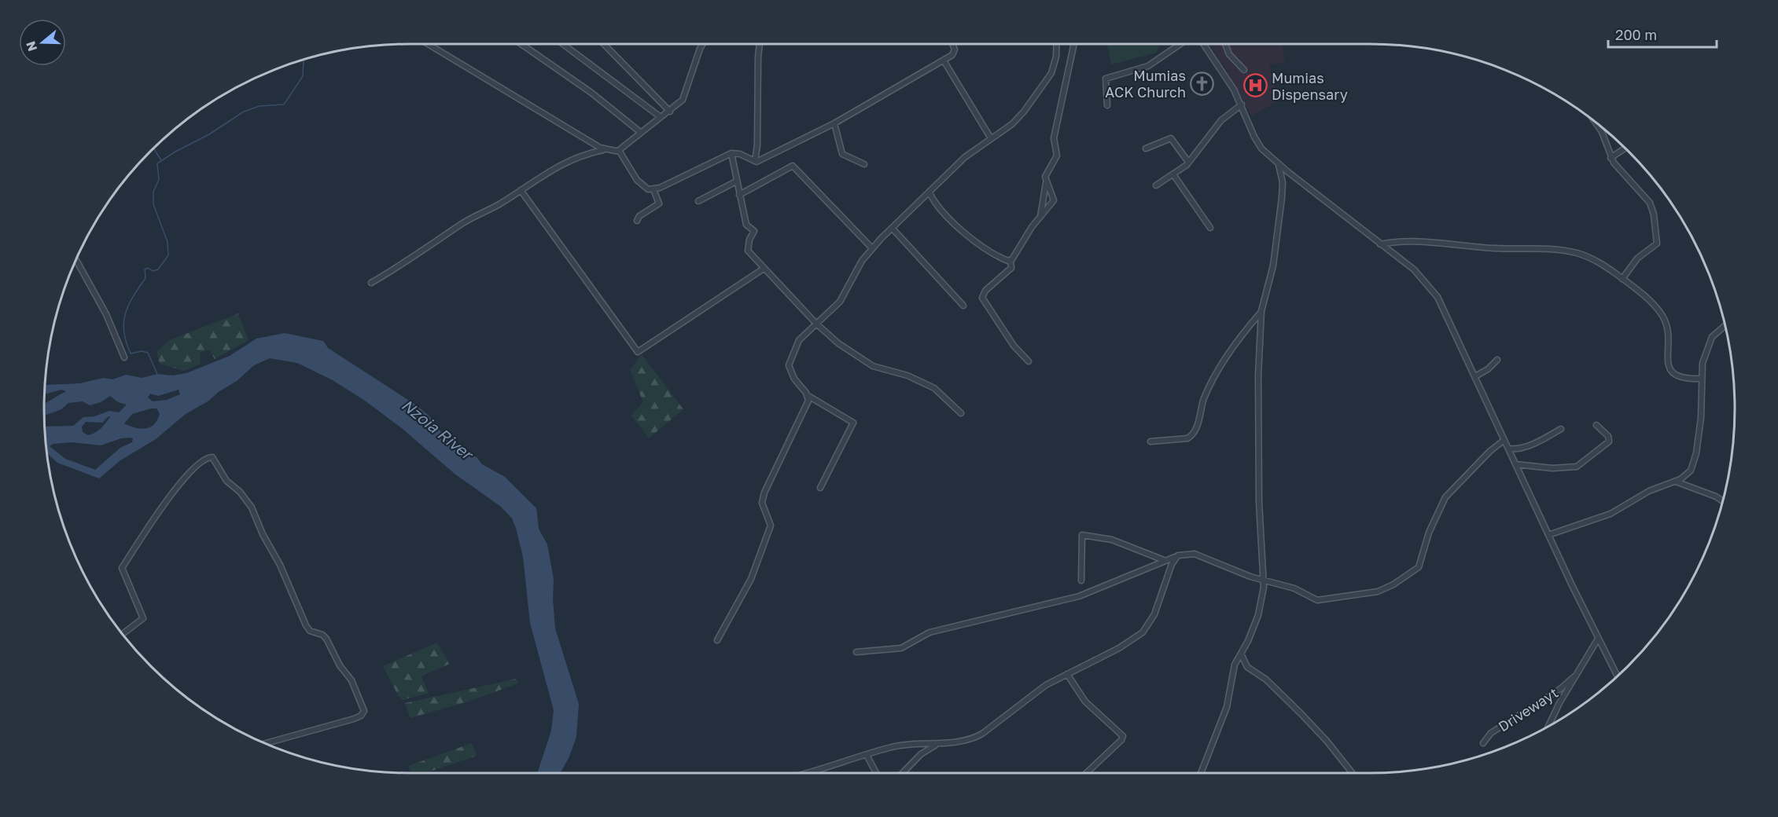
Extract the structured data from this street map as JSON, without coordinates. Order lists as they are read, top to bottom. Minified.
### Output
{"streets":{"street":["Drivewayt"]},"water":["Nzoia River"],"places":{"church":["Mumias ACK Church"],"hospital":["Mumias Dispensary"]},"scale_bar":"200 m","north":"left"}
